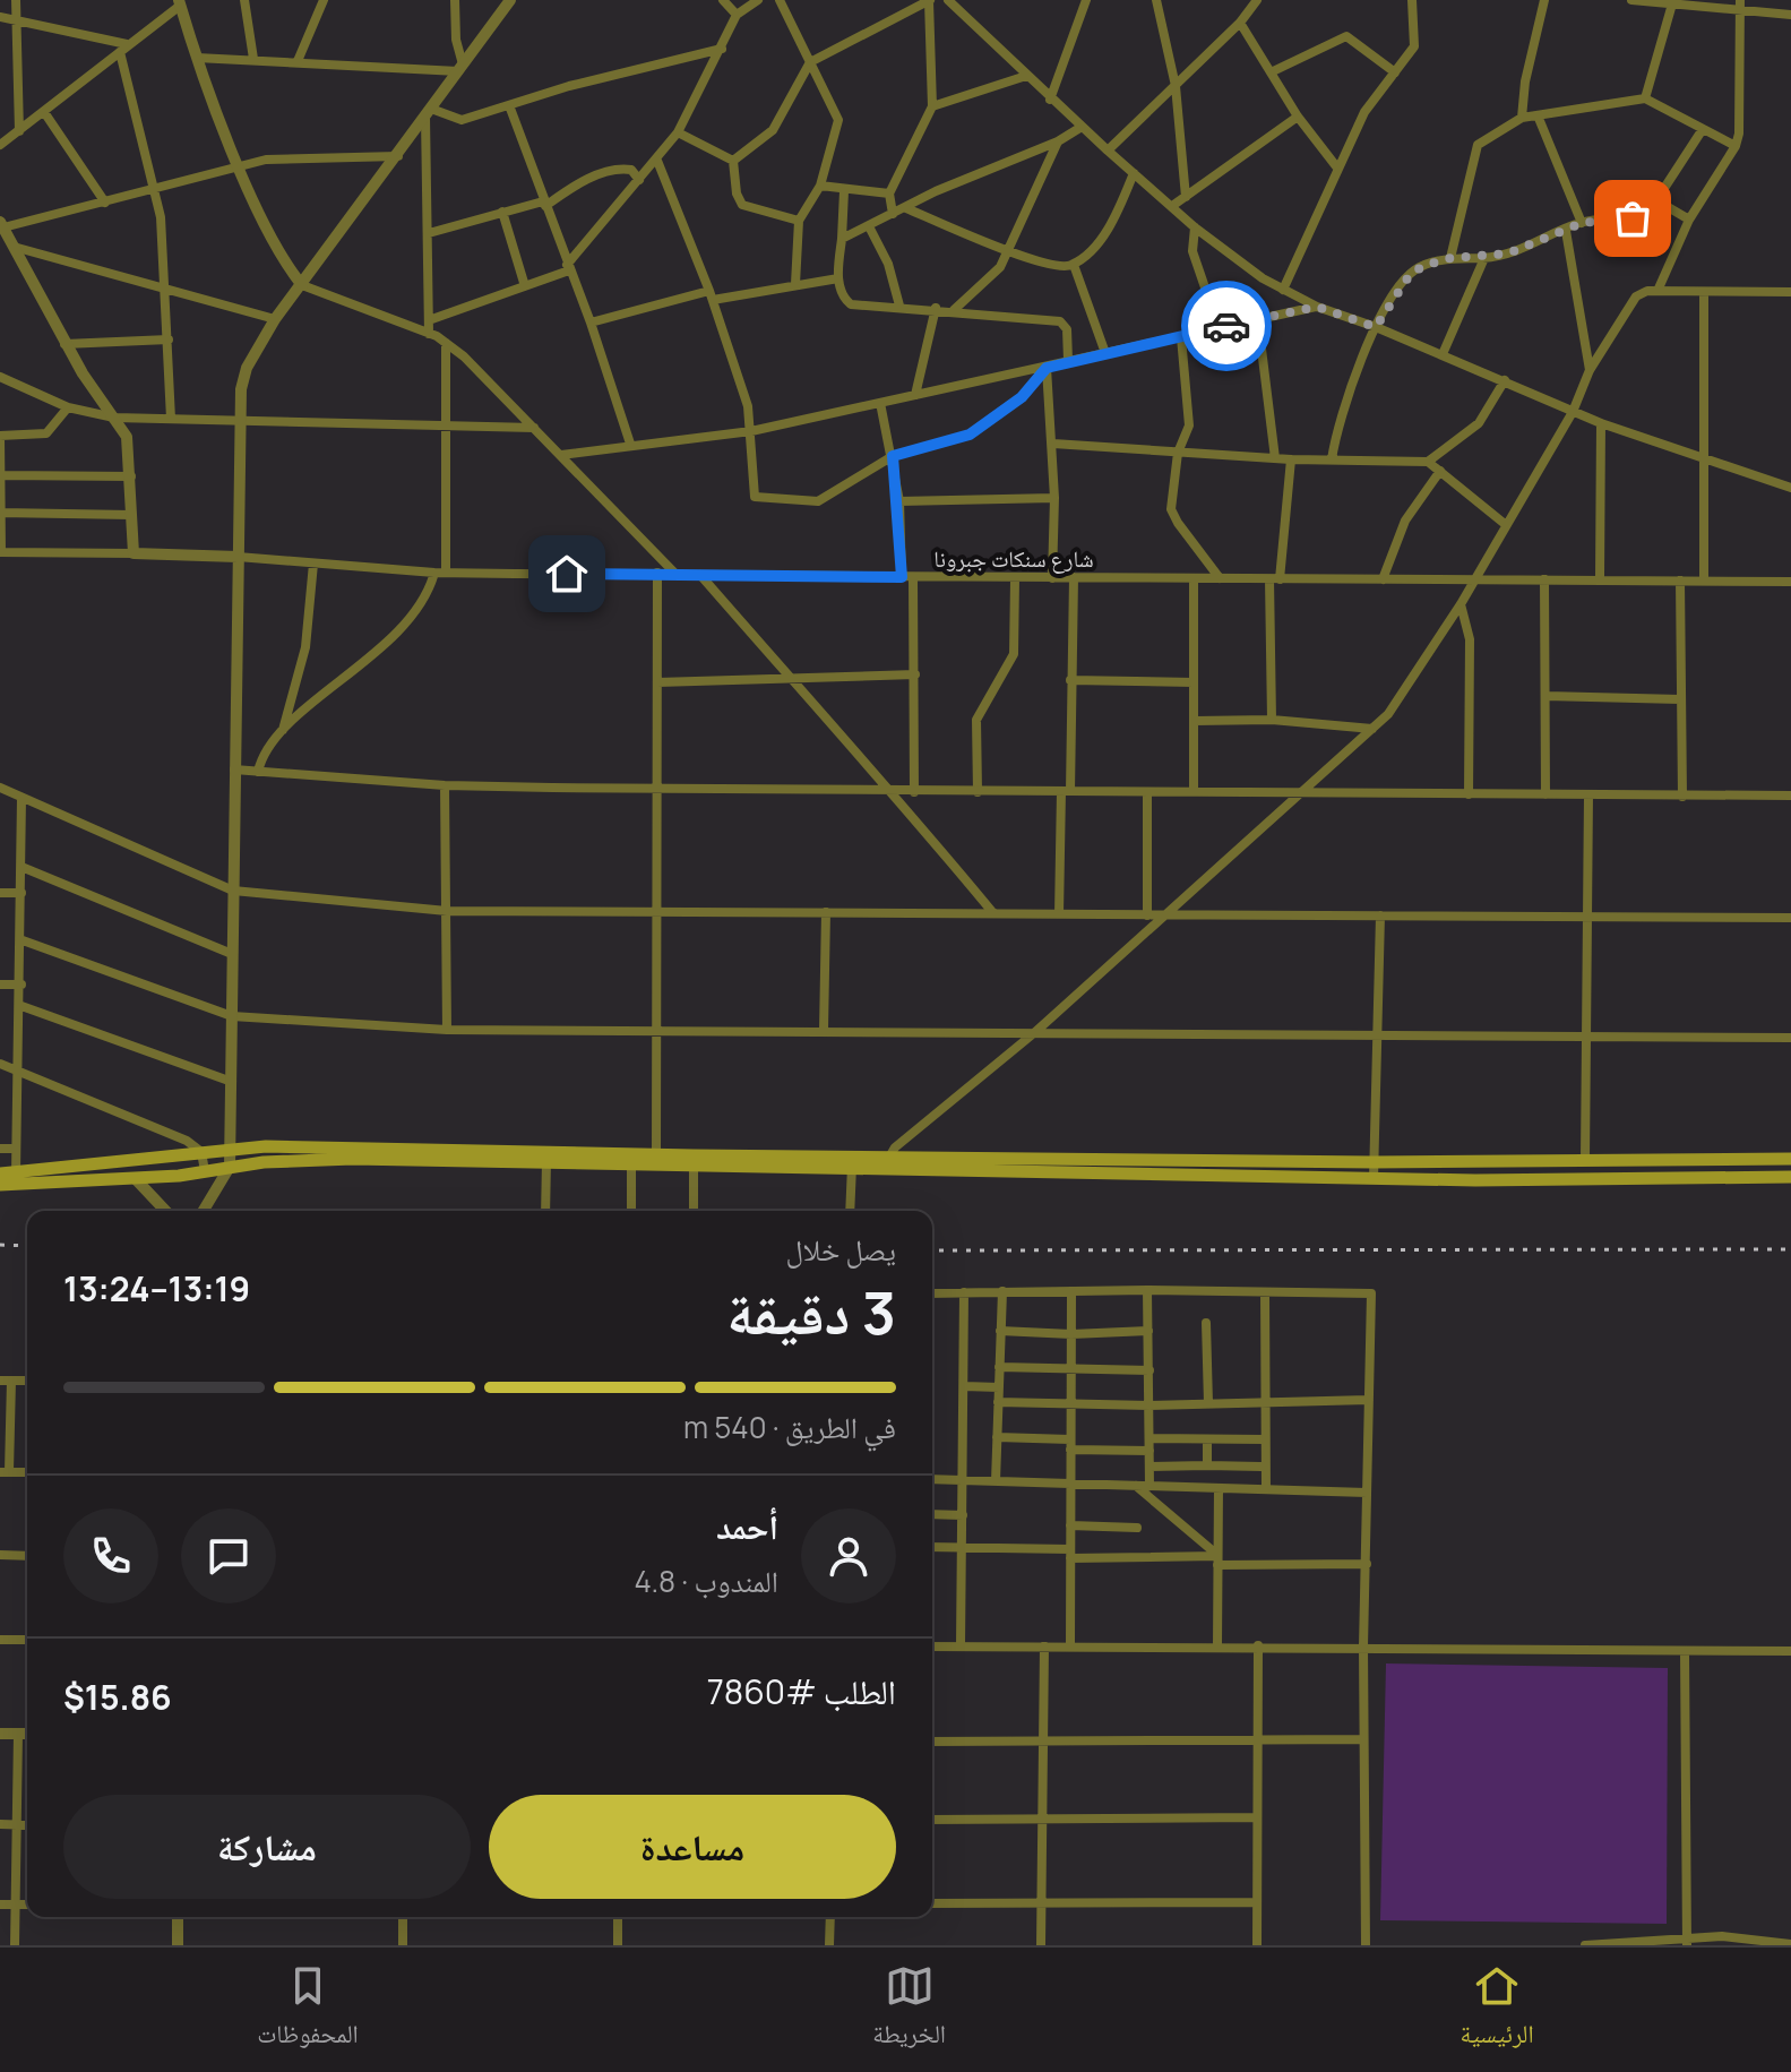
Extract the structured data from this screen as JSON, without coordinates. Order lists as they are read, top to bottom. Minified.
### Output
{"streets":{"street":["شارع سنكات جبرونا"]},"page":{"heading":["3 دقيقة","يصل خلال","13:19–13:24"],"panel":["أحمد","المندوب · 4.8","الطلب #7860","$15.86"],"bar":"في الطريق · 540 m","buttons":["مساعدة","مشاركة"],"tabs":["الرئيسية","الخريطة","المحفوظات"]}}
